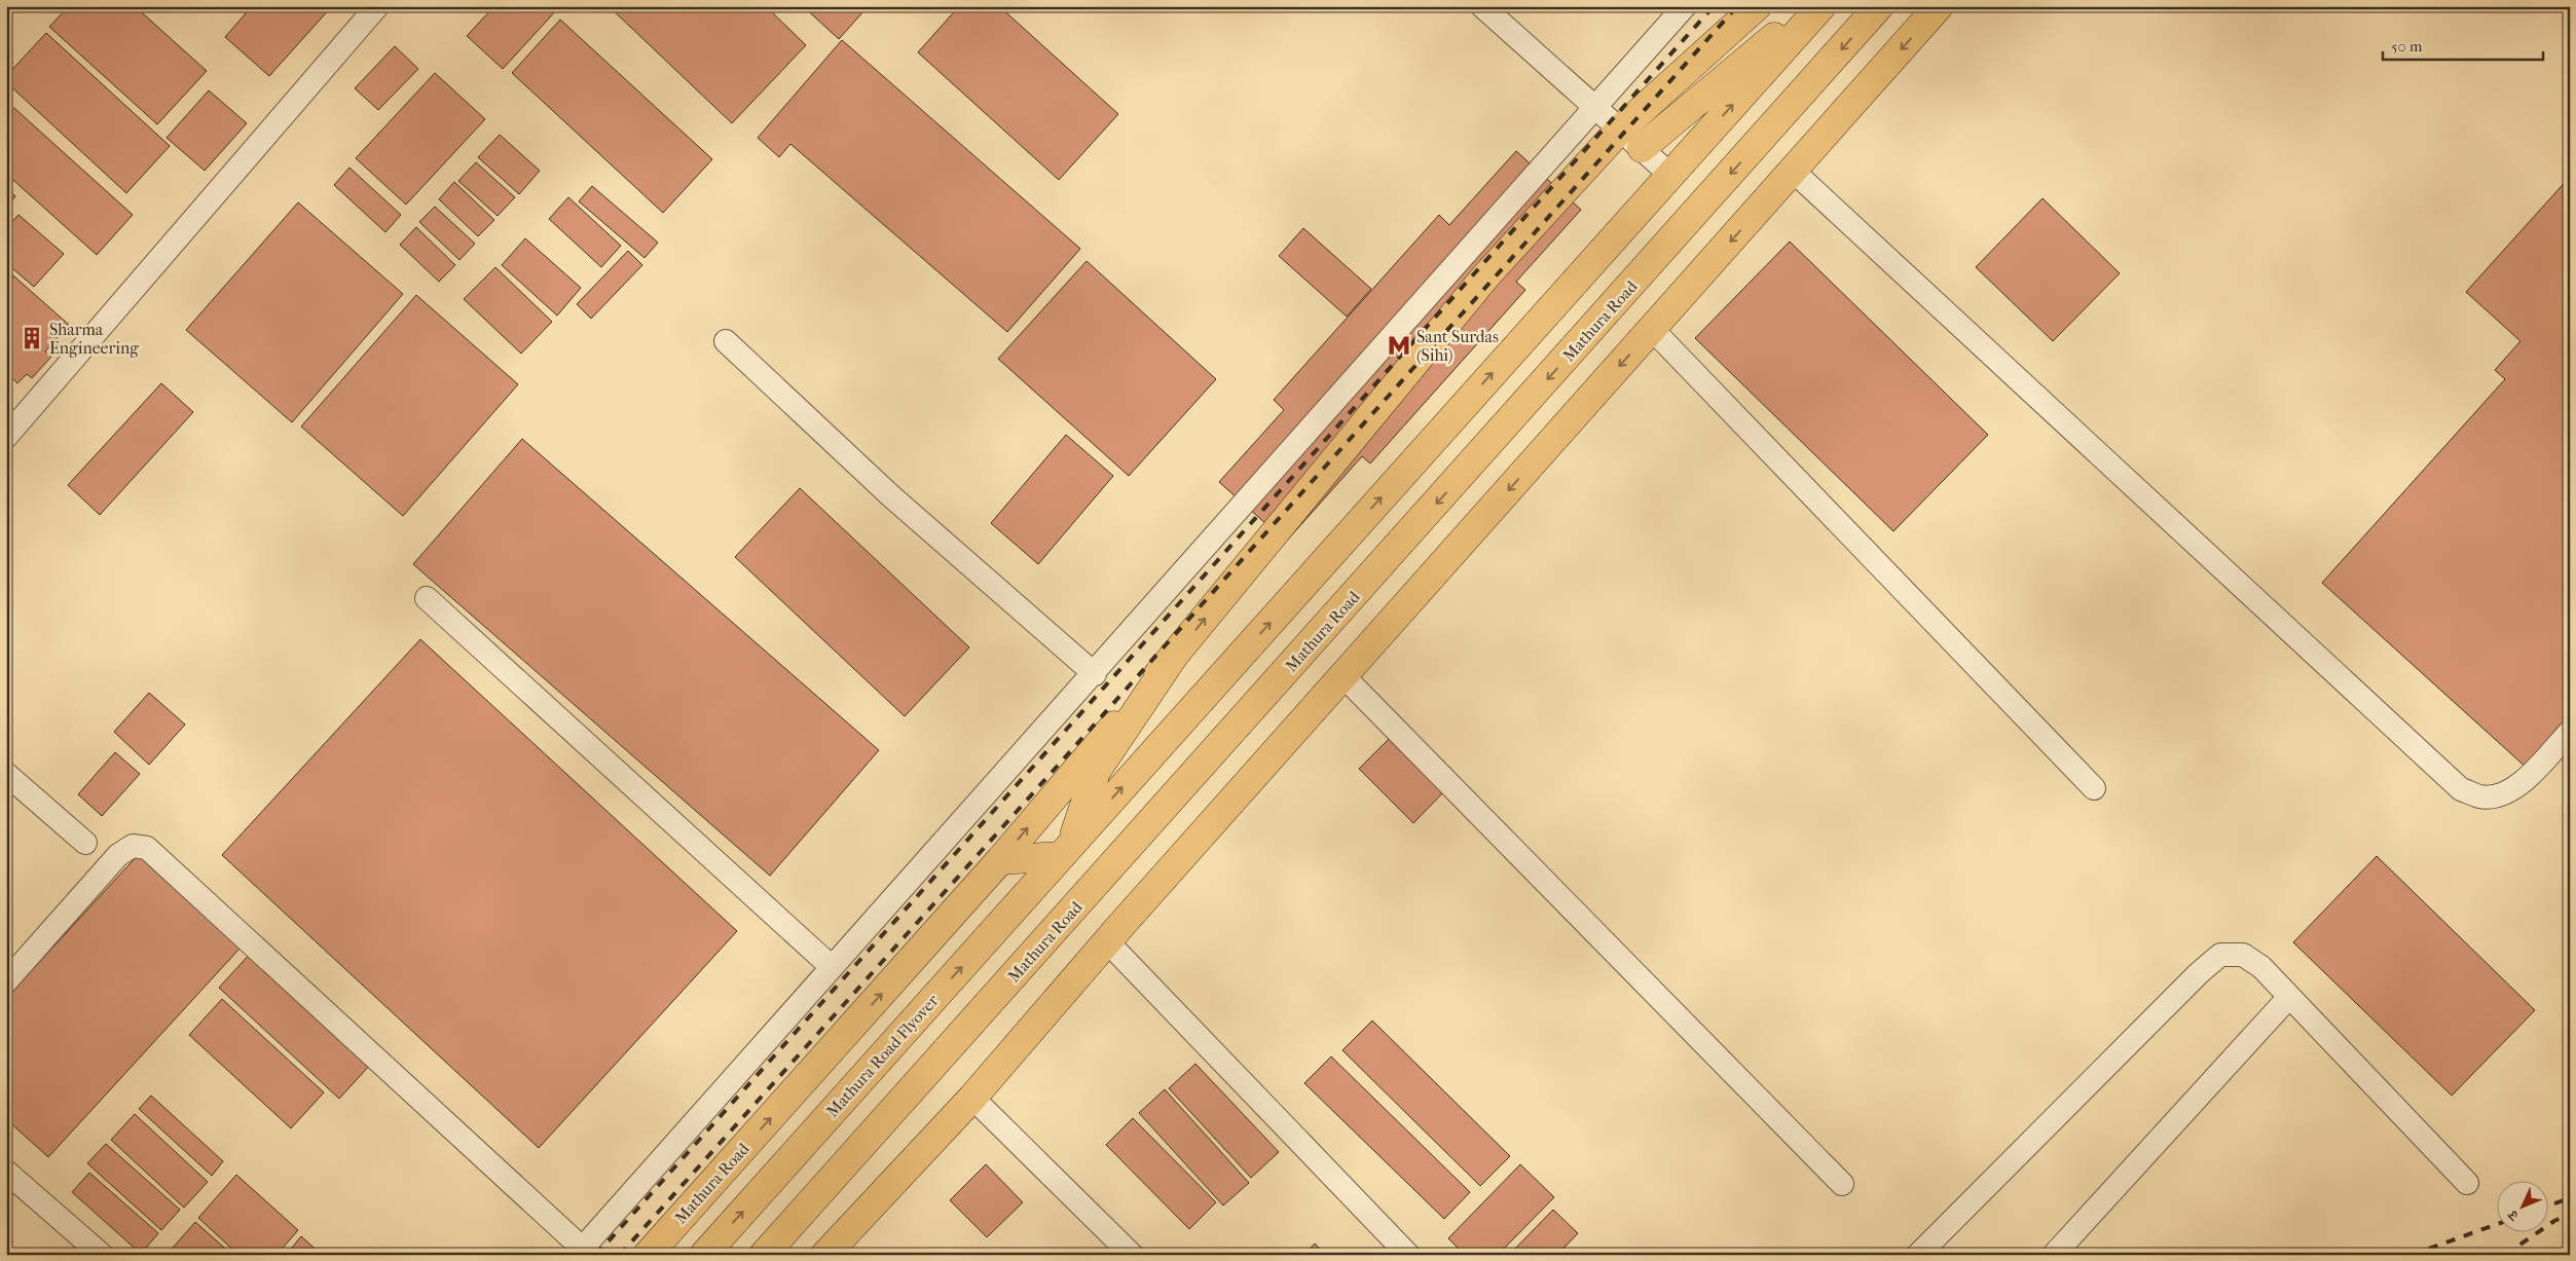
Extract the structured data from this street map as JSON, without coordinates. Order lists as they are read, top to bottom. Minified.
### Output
{"streets":{"main road":["Mathura Road","Mathura Road Flyover"]},"places":{"building":["Sharma Engineering"],"metro station":["Sant Surdas (Sihi)"]},"scale_bar":"50 m","north":"bottom left"}
